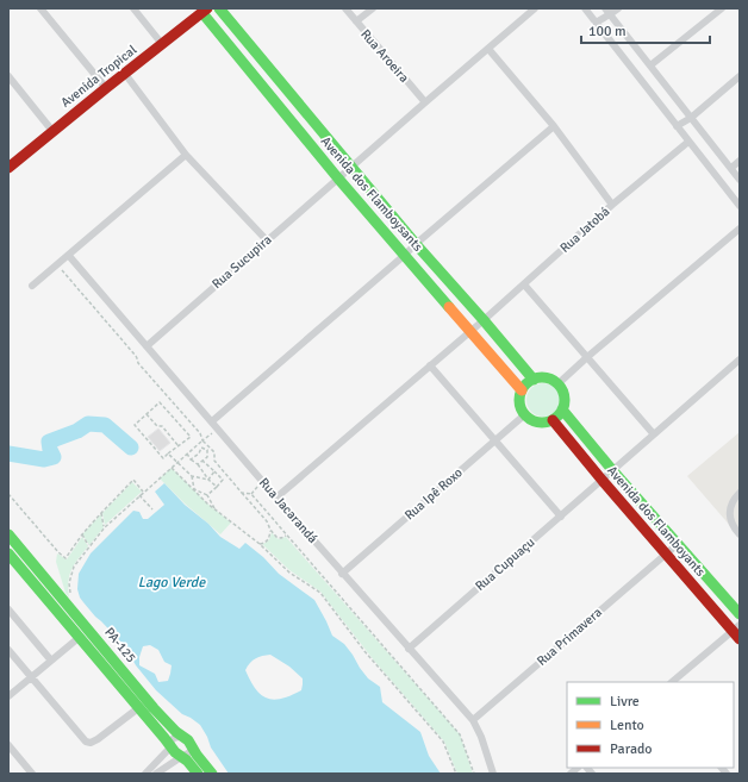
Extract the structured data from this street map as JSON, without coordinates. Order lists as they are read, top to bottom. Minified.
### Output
{"streets":{"street":["Rua Aroeira","Avenida Tropical","Avenida dos Flamboysants","Rua Jatobá","Rua Sucupira","Rua Ipê Roxo","Rua Jacarandá","Avenida dos Flamboyants","Rua Cupuaçu","Rua Primavera","PA-125"]},"crossings":[["Rua Aroeira","Rua Sucupira"],["Avenida Tropical","Avenida dos Flamboysants"],["Avenida dos Flamboysants","Rua Jatobá"],["Avenida dos Flamboysants","Rua Sucupira"],["Avenida dos Flamboysants","Rua Ipê Roxo"],["Avenida dos Flamboysants","Avenida dos Flamboyants"],["Rua Sucupira","Rua Jacarandá"],["Rua Ipê Roxo","Rua Jacarandá"],["Rua Ipê Roxo","Avenida dos Flamboyants"],["Rua Jacarandá","Rua Cupuaçu"],["Rua Jacarandá","Rua Primavera"],["Avenida dos Flamboyants","Rua Cupuaçu"],["Avenida dos Flamboyants","Rua Primavera"]],"water":["Lago Verde"],"legend":["Livre","Lento","Parado"],"scale_bar":"100 m"}
